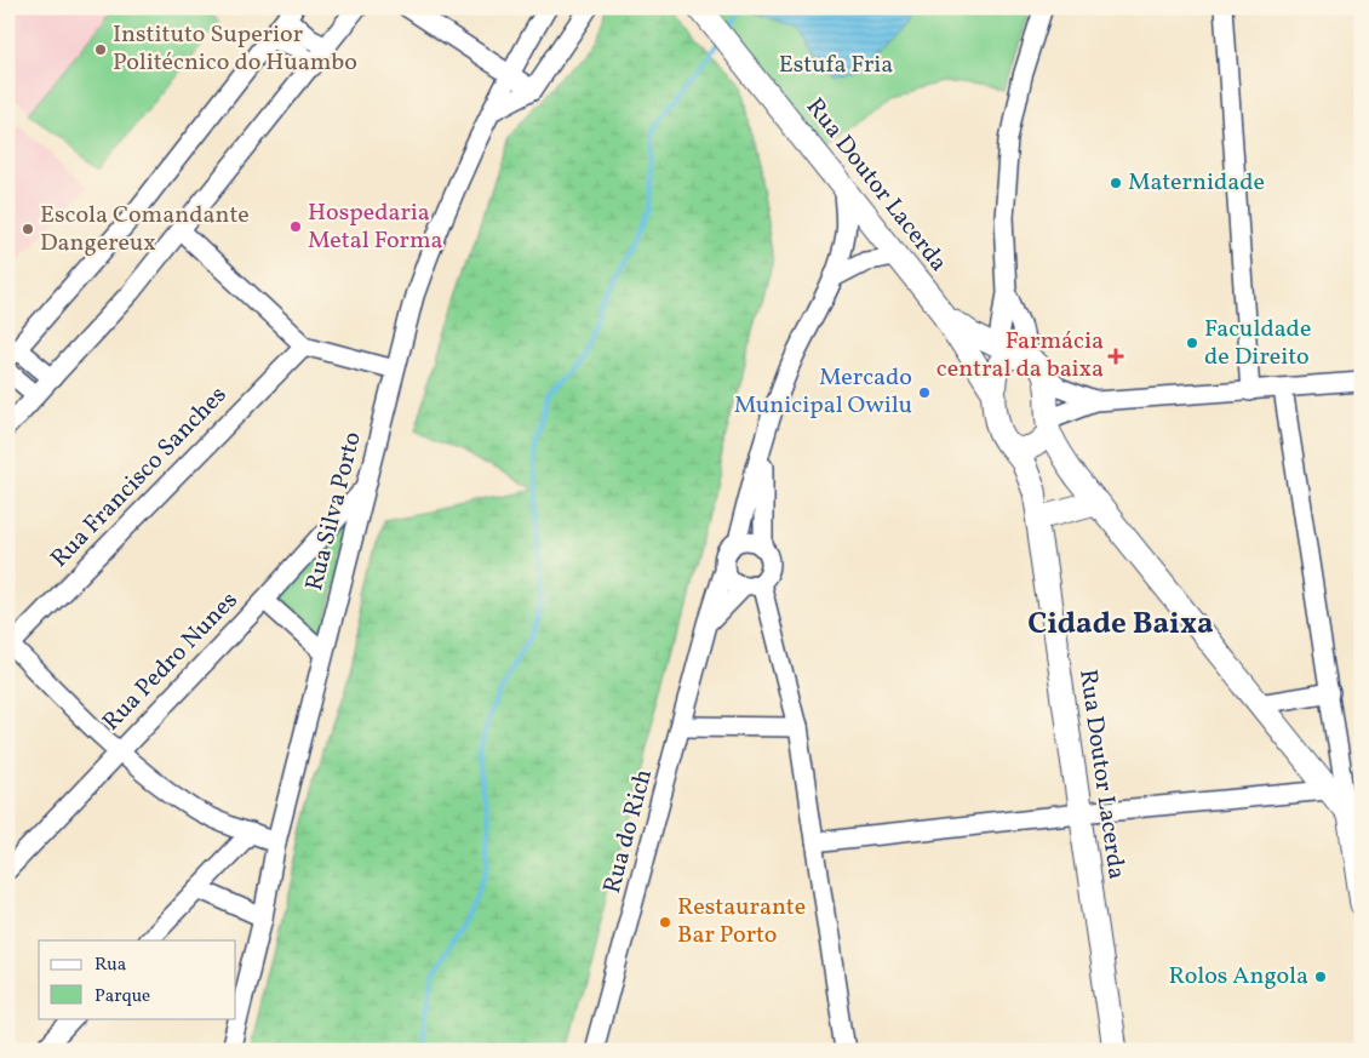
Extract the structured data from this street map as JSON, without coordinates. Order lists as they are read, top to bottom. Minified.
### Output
{"streets":{"main road":["Rua Doutor Lacerda"],"street":["Rua Francisco Sanches","Rua Silva Porto","Rua Pedro Nunes","Rua do Rich"]},"crossings":[["Rua Silva Porto","Rua Pedro Nunes"]],"districts":["Cidade Baixa"],"parks":["Estufa Fria"],"places":{"other":["Instituto Superior Politécnico do Huambo","Maternidade","Hospedaria Metal Forma","Escola Comandante Dangereux","Faculdade de Direito","Mercado Municipal Owilu","Restaurante Bar Porto","Rolos Angola"],"health":["Farmácia central da baixa"]},"legend":["Rua","Parque"]}
